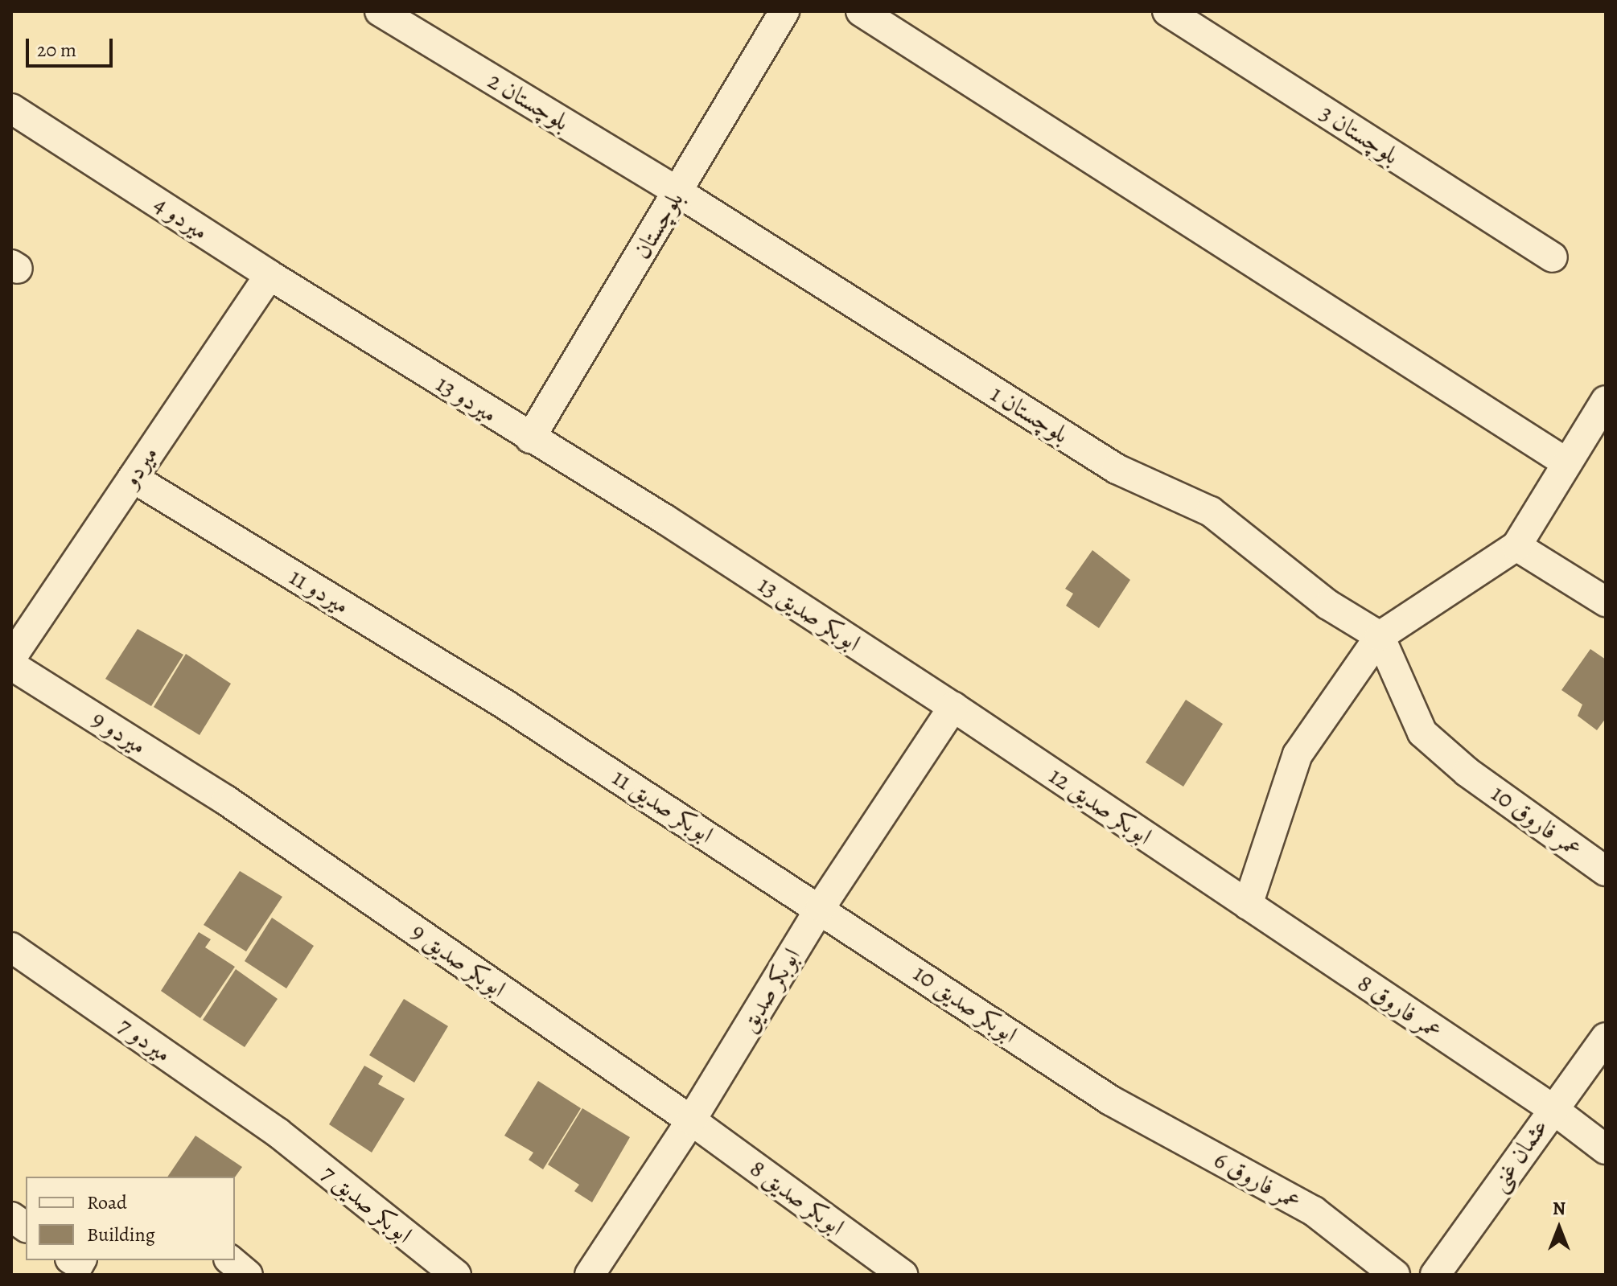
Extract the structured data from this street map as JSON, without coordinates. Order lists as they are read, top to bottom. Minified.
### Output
{"streets":{"street":["بلوچستان 2","بلوچستان 3","میردو 4","بلوچستان","میردو 13","بلوچستان 1","میردو","میردو 11","ابوبکر صدیق 13","میردو 9","ابوبکر صدیق 11","ابوبکر صدیق 12","عمر فاروق 10","ابوبکر صدیق 9","ابوبکر صدیق","ابوبکر صدیق 10","عمر فاروق 8","میردو 7","عثمان غنی","عمر فاروق 6","ابوبکر صدیق 8","ابوبکر صدیق 7"]},"crossings":[["بلوچستان 2","بلوچستان"],["بلوچستان 2","بلوچستان 1"],["میردو 4","میردو 13"],["میردو 4","میردو"],["بلوچستان","میردو 13"],["بلوچستان","بلوچستان 1"],["میردو 13","میردو"],["میردو 13","ابوبکر صدیق 13"],["بلوچستان 1","عمر فاروق 10"],["میردو","میردو 11"],["میردو 11","ابوبکر صدیق 11"],["ابوبکر صدیق 13","ابوبکر صدیق 12"],["ابوبکر صدیق 13","ابوبکر صدیق"],["میردو 9","ابوبکر صدیق 9"],["ابوبکر صدیق 11","ابوبکر صدیق"],["ابوبکر صدیق 11","ابوبکر صدیق 10"],["ابوبکر صدیق 12","ابوبکر صدیق"],["ابوبکر صدیق 12","عمر فاروق 8"],["ابوبکر صدیق 9","ابوبکر صدیق"],["ابوبکر صدیق 9","ابوبکر صدیق 8"],["ابوبکر صدیق","ابوبکر صدیق 10"],["ابوبکر صدیق","ابوبکر صدیق 8"],["ابوبکر صدیق 10","عمر فاروق 6"],["عمر فاروق 8","عثمان غنی"],["میردو 7","ابوبکر صدیق 7"]],"legend":["Road","Building"],"scale_bar":"20 m","north":"top"}
